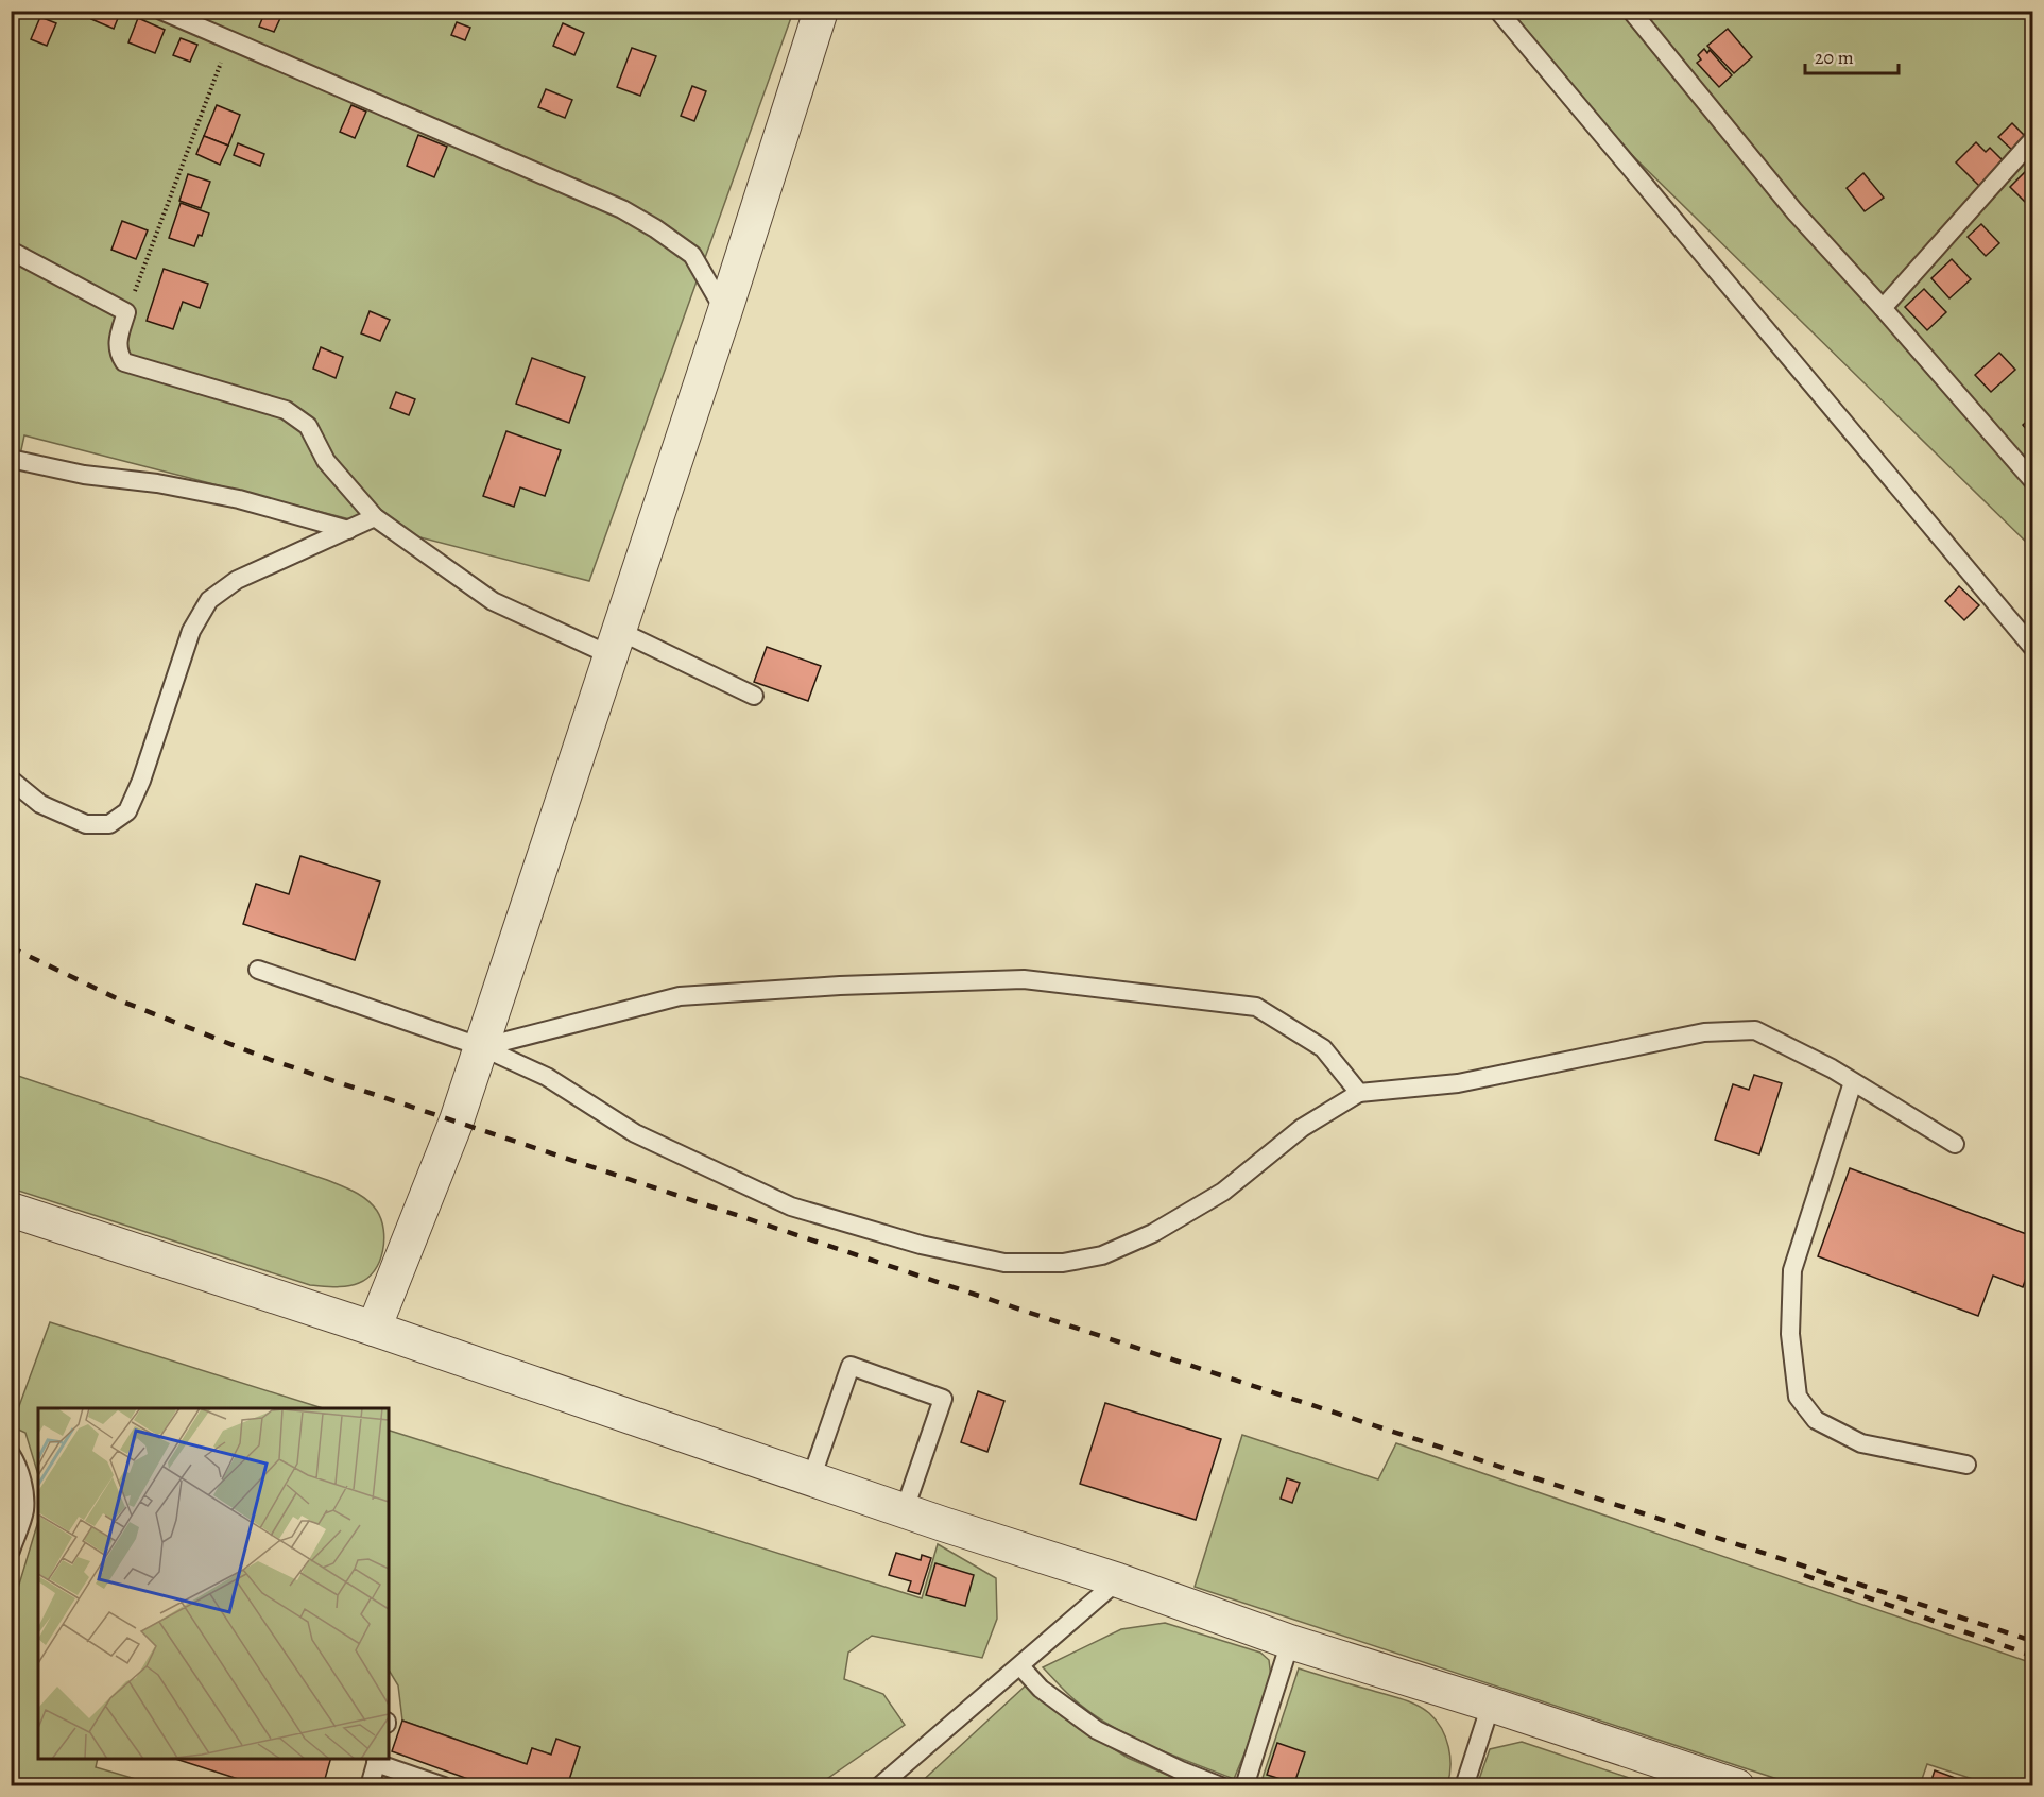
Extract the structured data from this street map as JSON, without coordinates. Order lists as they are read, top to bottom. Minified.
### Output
{"scale_bar":"20 m"}
